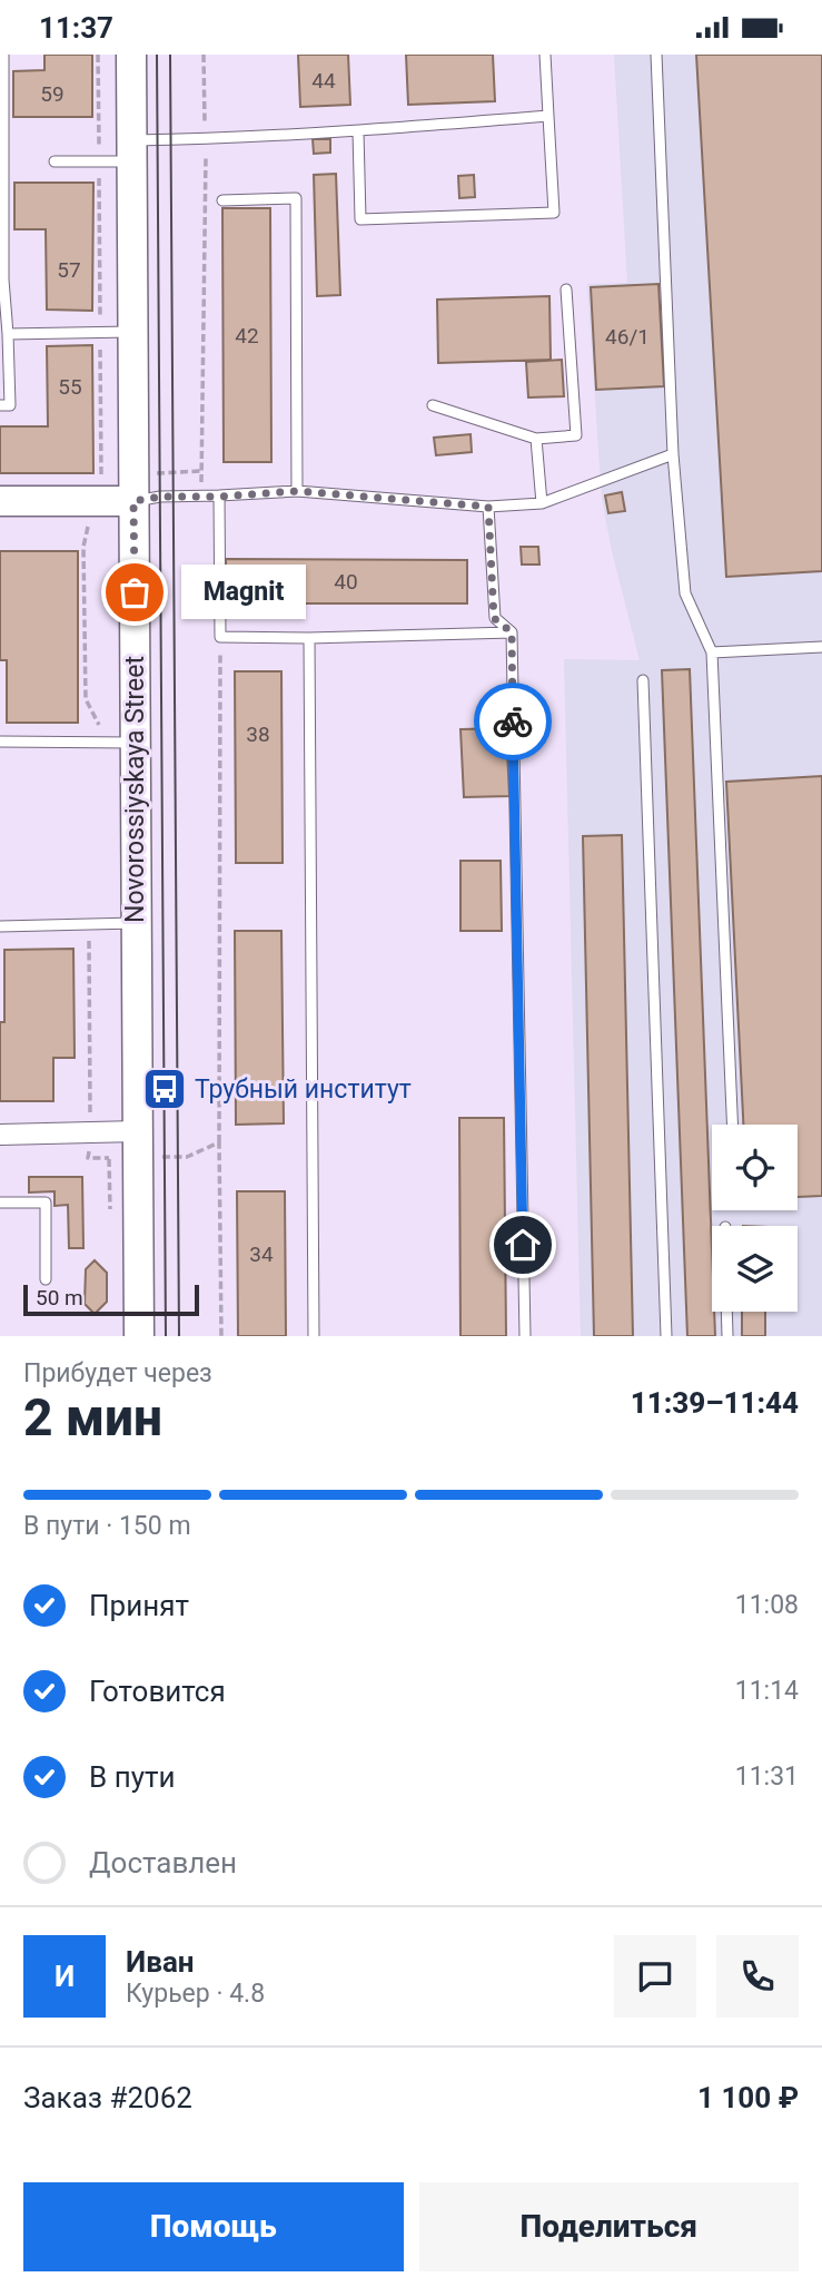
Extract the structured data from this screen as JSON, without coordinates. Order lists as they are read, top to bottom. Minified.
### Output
{"streets":{"main road":["Novorossiyskaya Street"]},"places":{"other":["Magnit"],"bus stop":["Трубный институт"]},"house_numbers":["44","59","57","42","46/1","55","40","38","34"],"scale_bar":"50 m","page":{"status":"11:37","bubble":"Magnit","scale":"50 m","heading":["2 мин","Прибудет через","11:39–11:44"],"panel":["Иван","Курьер · 4.8","Заказ #2062","1 100 ₽"],"bar":"В пути · 150 m","list":[["Принят","11:08"],["Готовится","11:14"],["В пути","11:31"],"Доставлен"],"round":"И","buttons":["Помощь","Поделиться"]}}
